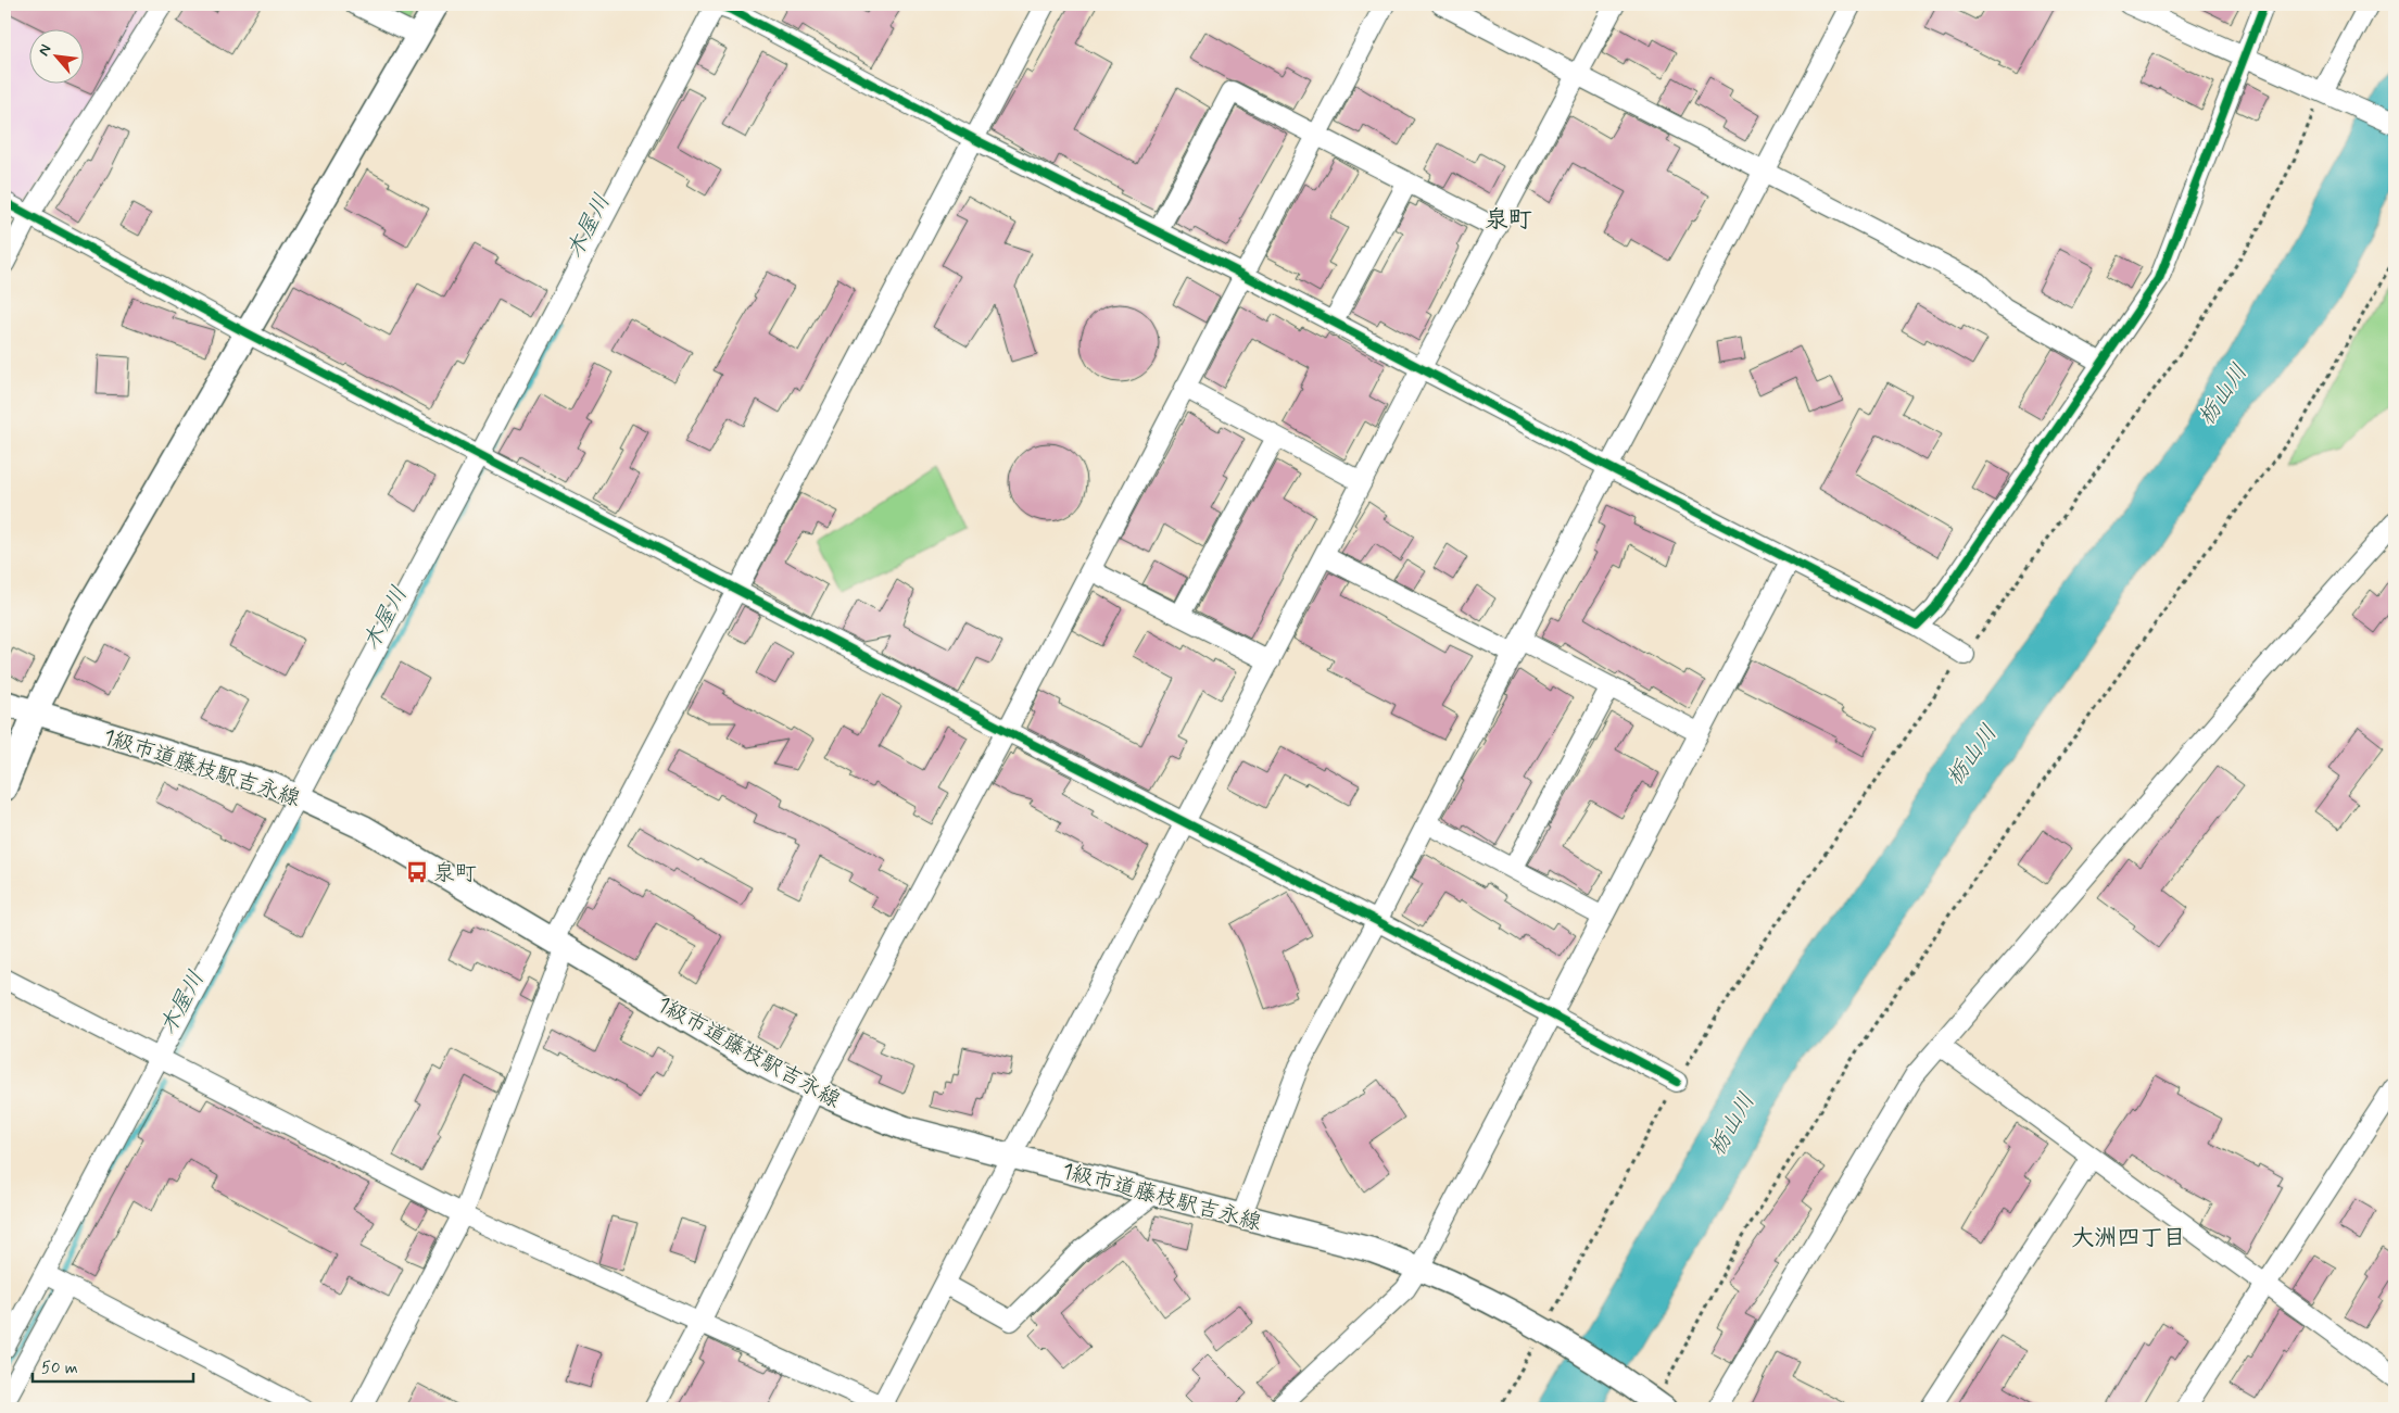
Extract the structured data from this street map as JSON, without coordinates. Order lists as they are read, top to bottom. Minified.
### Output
{"streets":{"street":["1級市道藤枝駅吉永線"]},"districts":["泉町","大洲四丁目"],"water":["木屋川","栃山川"],"places":{"bus stop":["泉町"]},"scale_bar":"50 m","north":"top left"}
